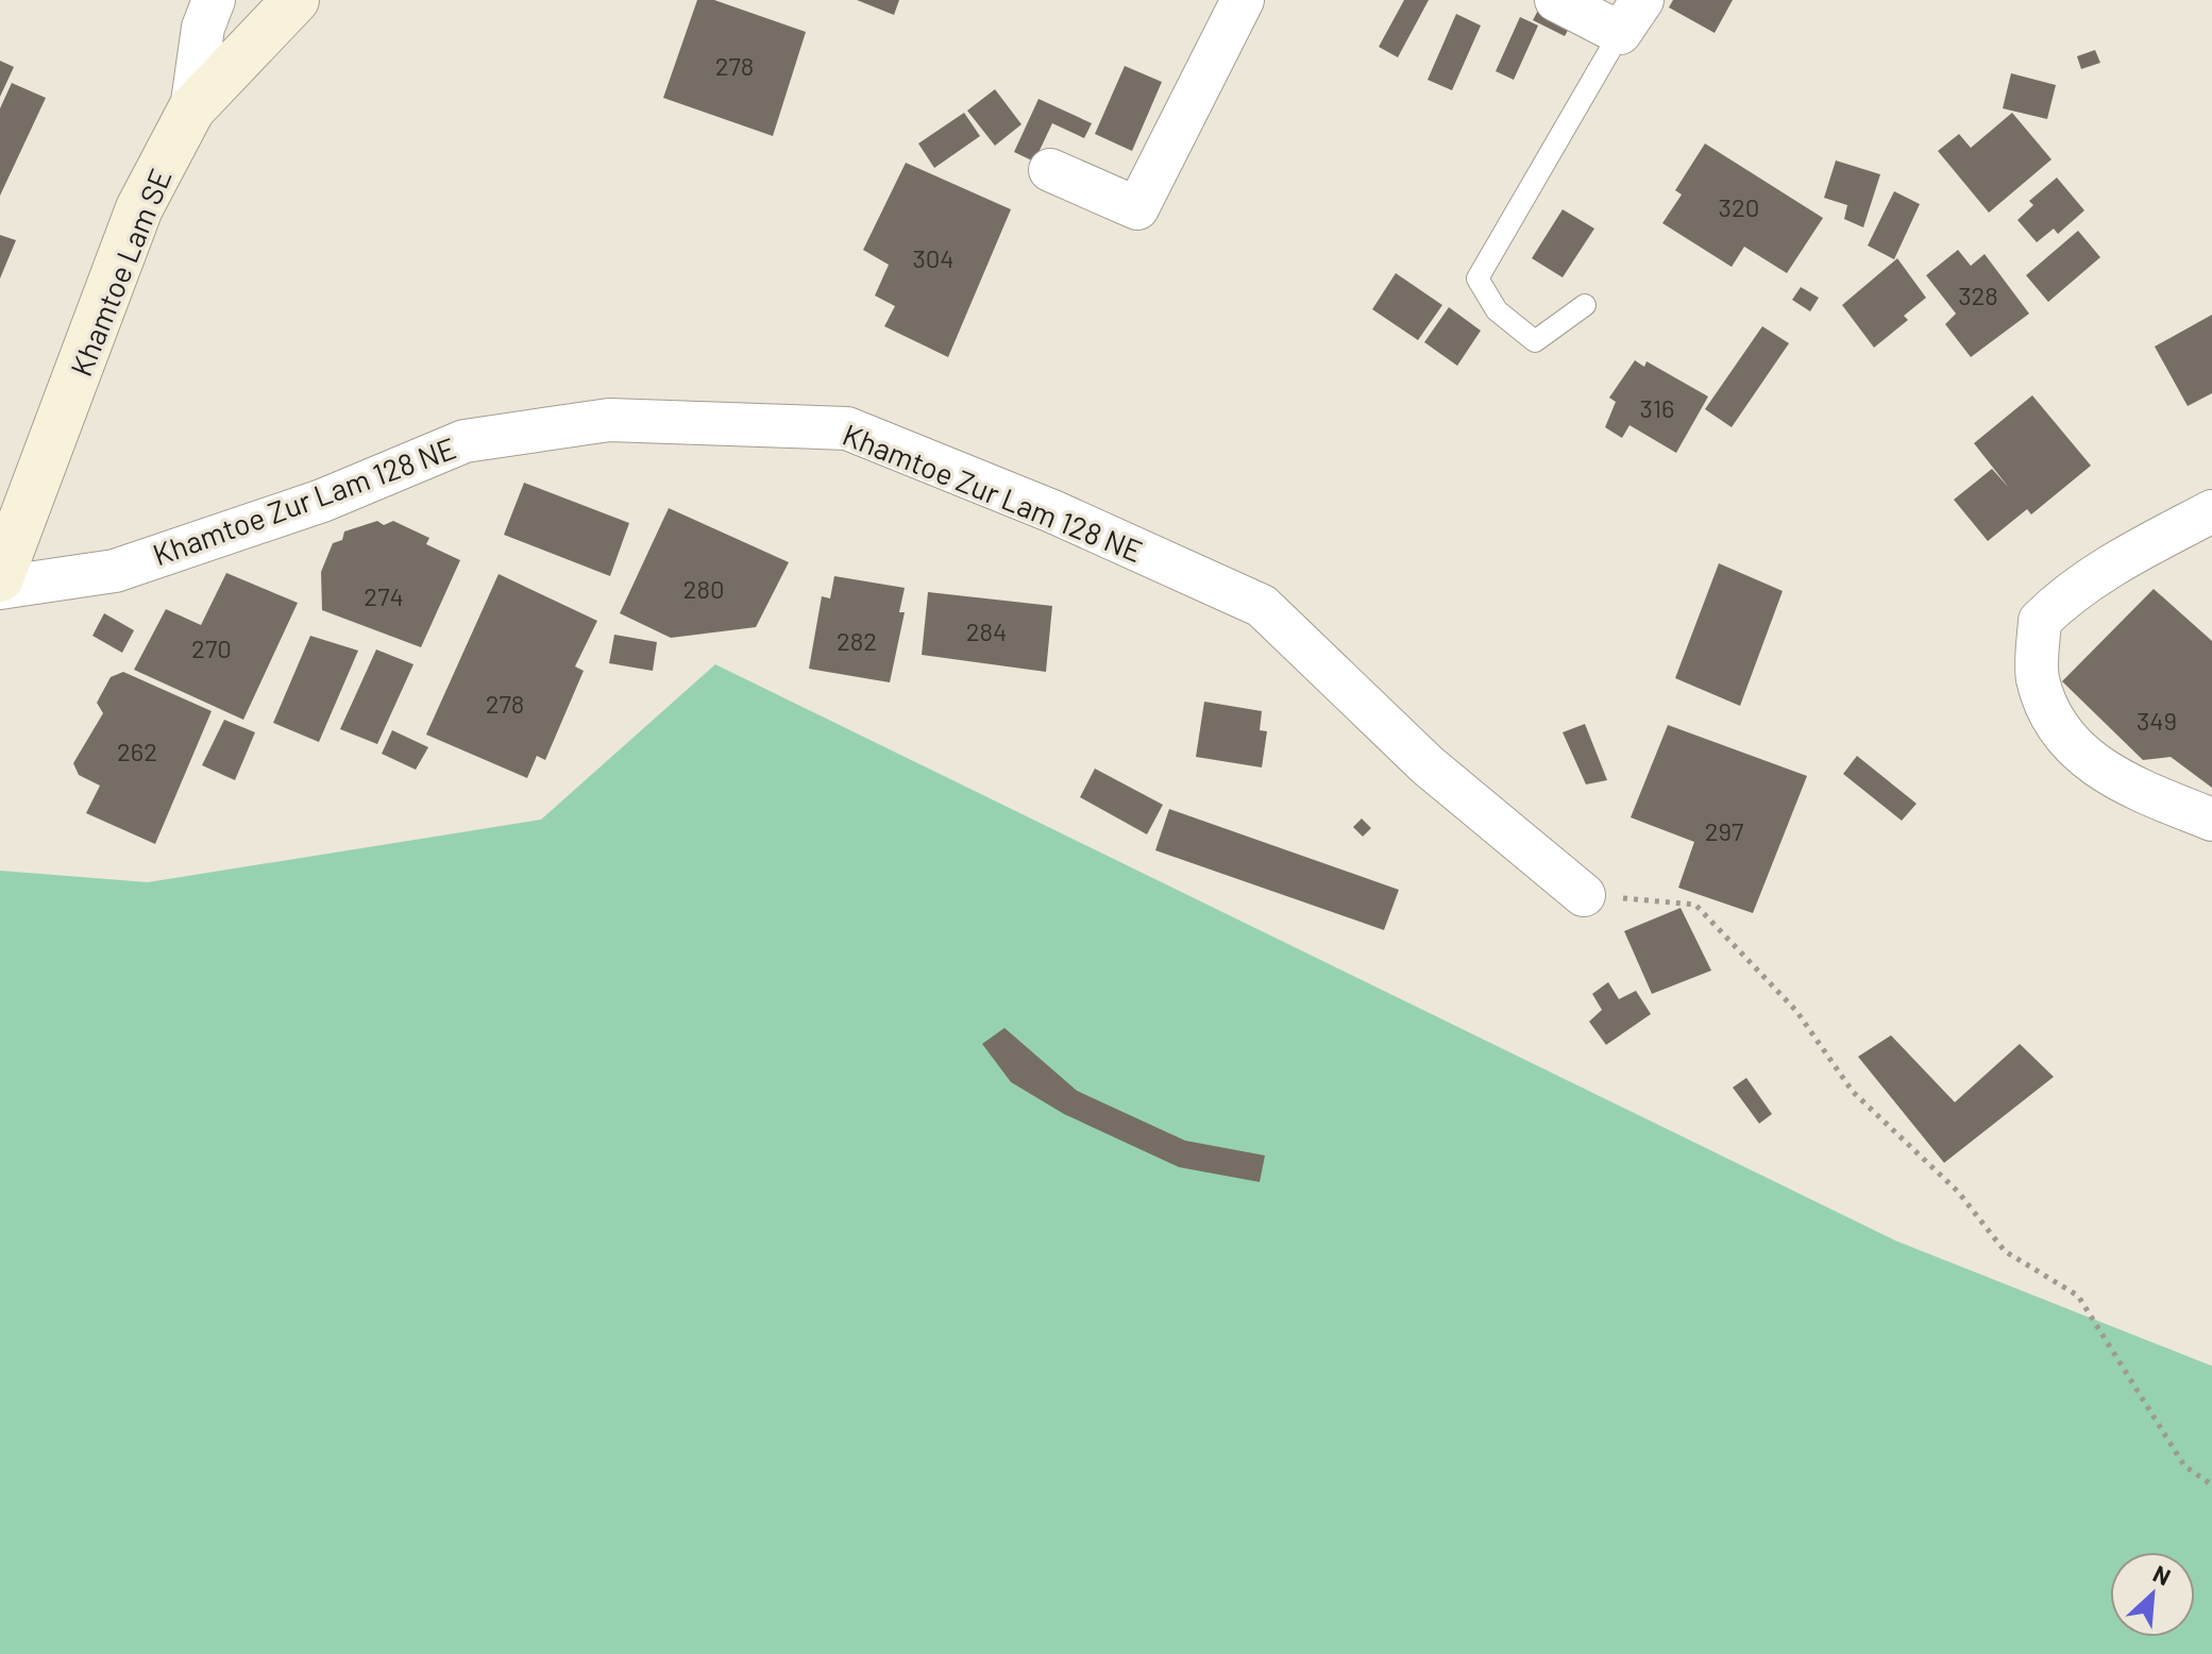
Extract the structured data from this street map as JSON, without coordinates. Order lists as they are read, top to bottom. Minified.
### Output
{"streets":{"main road":["Khamtoe Lam SE"],"street":["Khamtoe Zur Lam 128 NE"]},"house_numbers":["278","320","304","328","316","280","274","284","282","270","278","349","262","297"],"north":"top right"}
